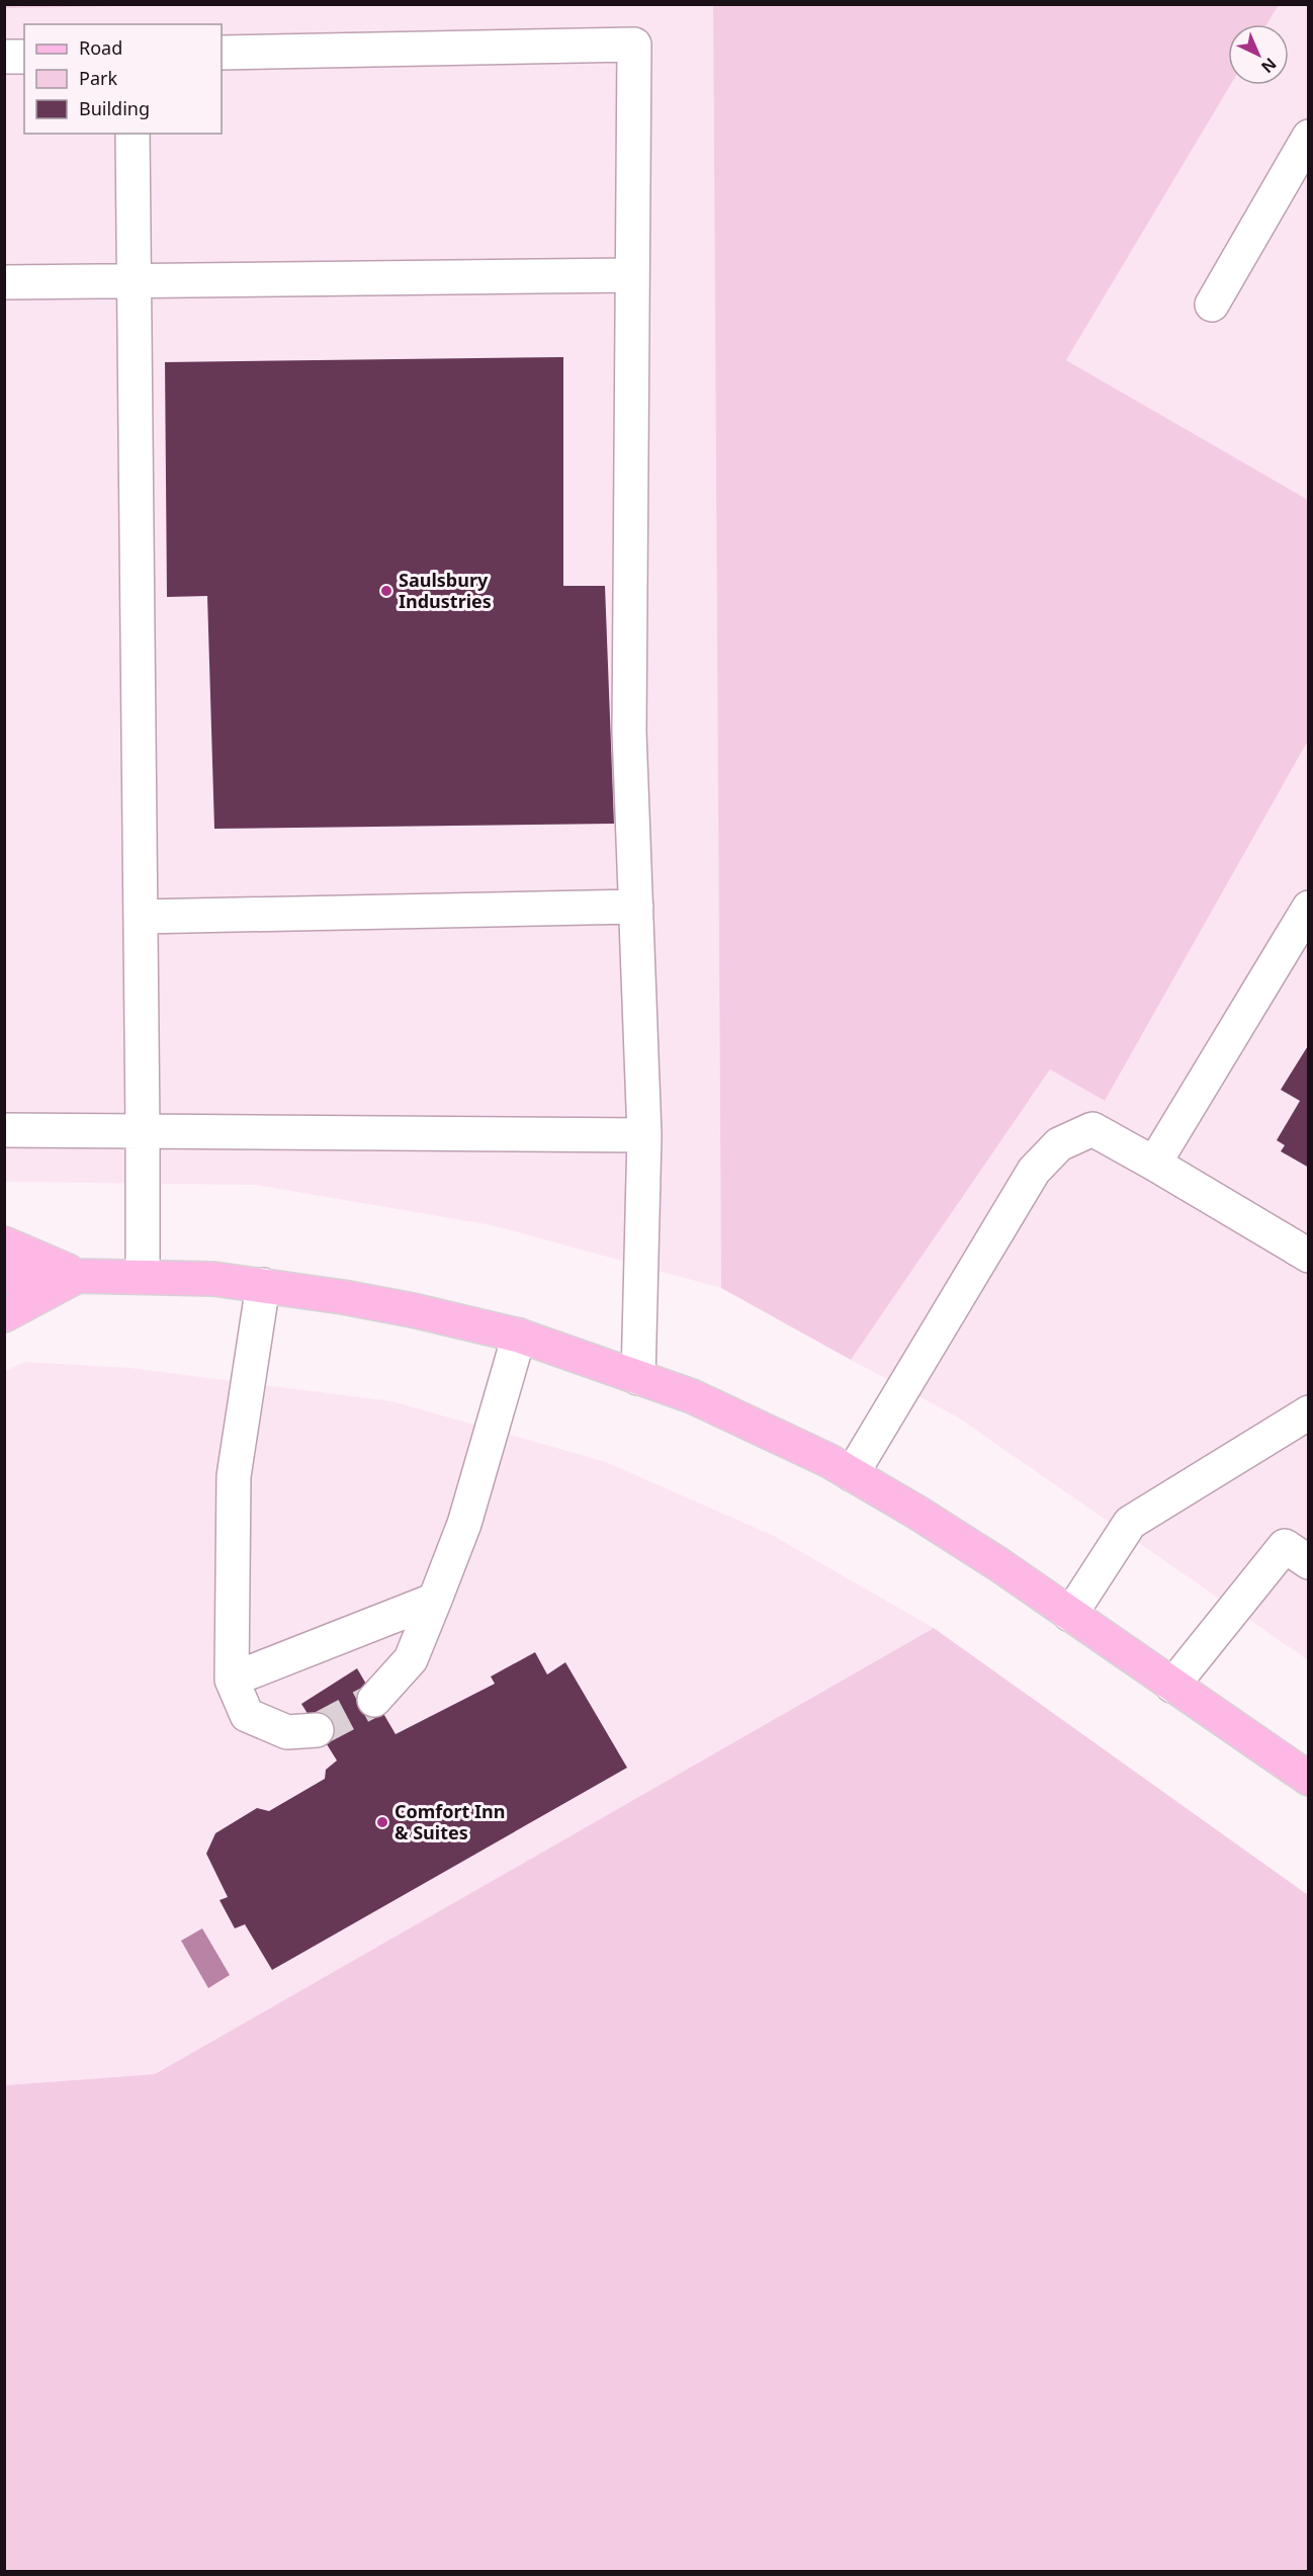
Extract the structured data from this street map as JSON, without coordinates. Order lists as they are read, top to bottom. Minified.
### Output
{"places":["Saulsbury Industries","Comfort Inn & Suites"],"legend":["Road","Park","Building"],"north":"bottom right"}
